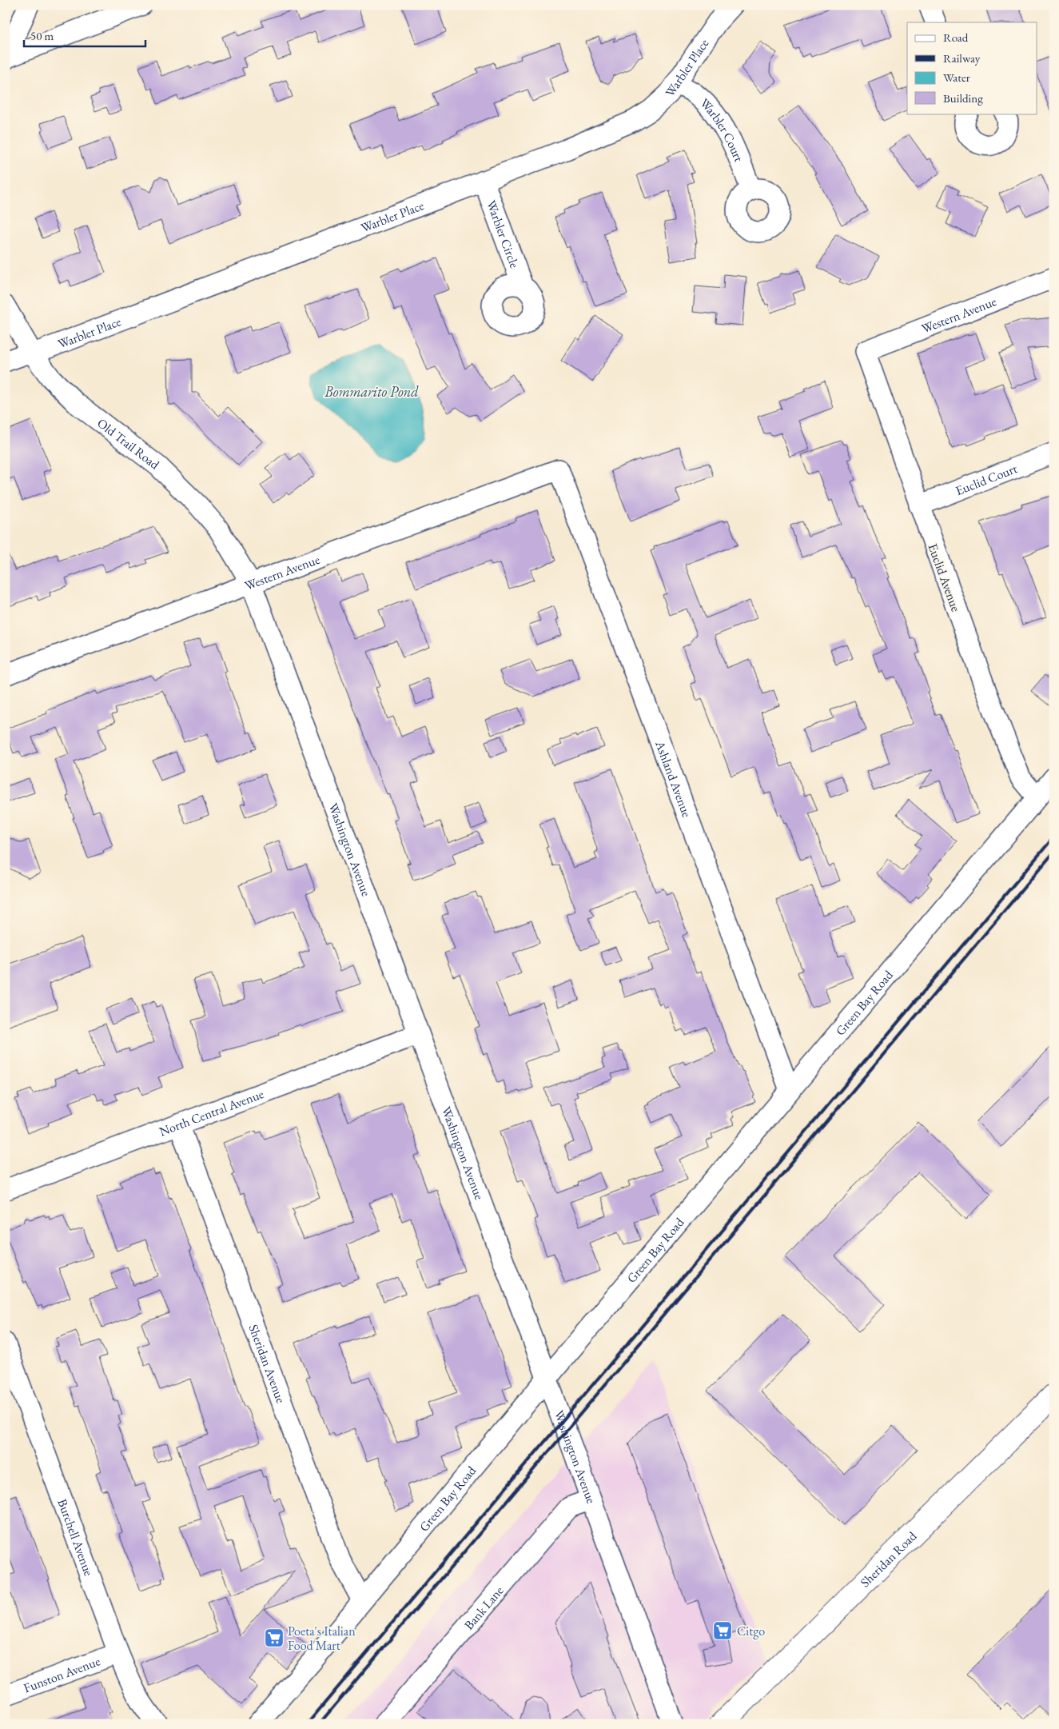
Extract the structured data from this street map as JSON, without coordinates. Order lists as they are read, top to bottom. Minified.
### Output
{"streets":{"main road":["Sheridan Road"],"street":["Warbler Place","Warbler Court","Warbler Circle","Western Avenue","Old Trail Road","Euclid Court","Euclid Avenue","Ashland Avenue","Washington Avenue","Green Bay Road","North Central Avenue","Sheridan Avenue","Burchell Avenue","Bank Lane","Funston Avenue"]},"crossings":[["Warbler Place","Warbler Court"],["Warbler Place","Warbler Circle"],["Warbler Place","Old Trail Road"],["Western Avenue","Old Trail Road"],["Western Avenue","Euclid Avenue"],["Western Avenue","Ashland Avenue"],["Western Avenue","Washington Avenue"],["Old Trail Road","Washington Avenue"],["Euclid Court","Euclid Avenue"],["Euclid Avenue","Green Bay Road"],["Ashland Avenue","Green Bay Road"],["Washington Avenue","Green Bay Road"],["Washington Avenue","North Central Avenue"],["Washington Avenue","Bank Lane"],["Green Bay Road","Sheridan Avenue"],["North Central Avenue","Sheridan Avenue"],["Burchell Avenue","Funston Avenue"]],"water":["Bommarito Pond"],"places":{"supermarket":["Citgo","Poeta's Italian Food Mart"]},"legend":["Road","Railway","Water","Building"],"scale_bar":"50 m"}
